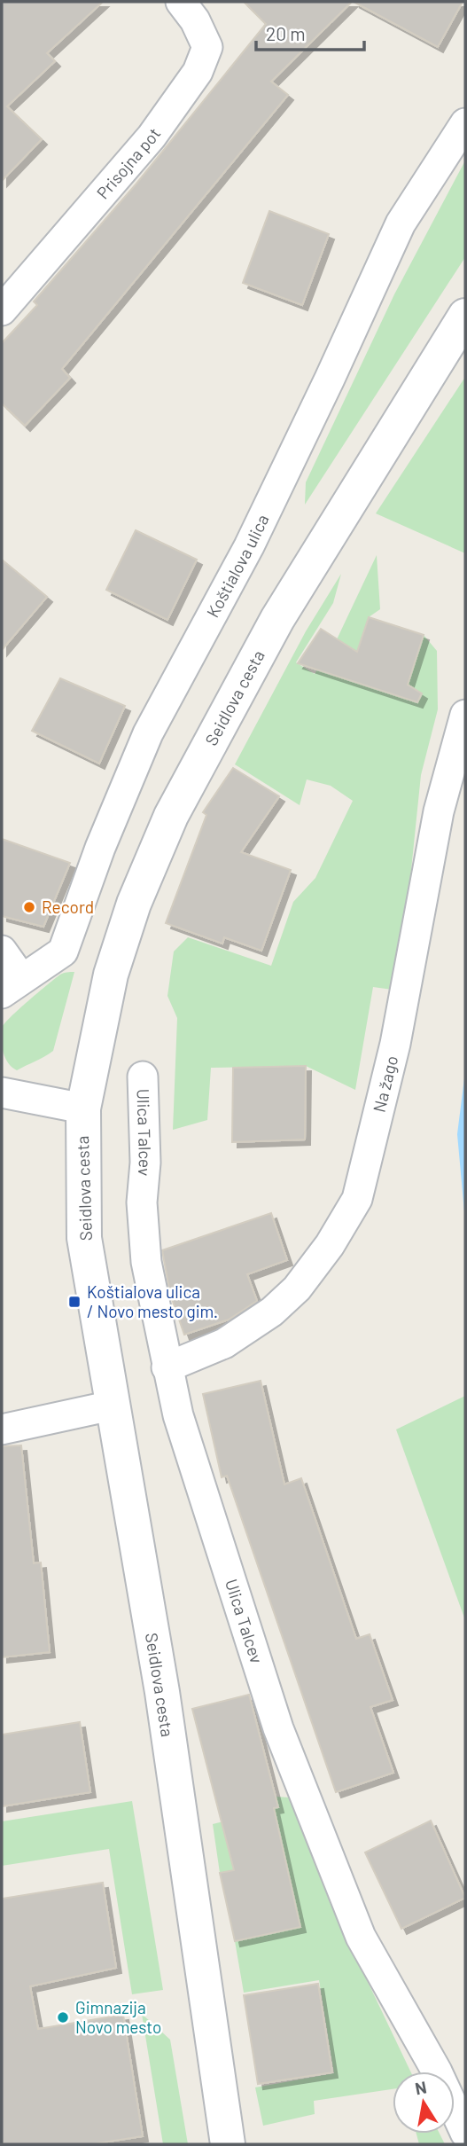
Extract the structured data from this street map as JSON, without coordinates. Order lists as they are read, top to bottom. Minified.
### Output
{"streets":{"street":["Prisojna pot","Koštialova ulica","Seidlova cesta","Na žago","Ulica Talcev"]},"crossings":[["Na žago","Ulica Talcev"]],"places":{"other":["Record","Gimnazija Novo mesto"],"transit":["Koštialova ulica / Novo mesto gim."]},"scale_bar":"20 m","north":"top"}
